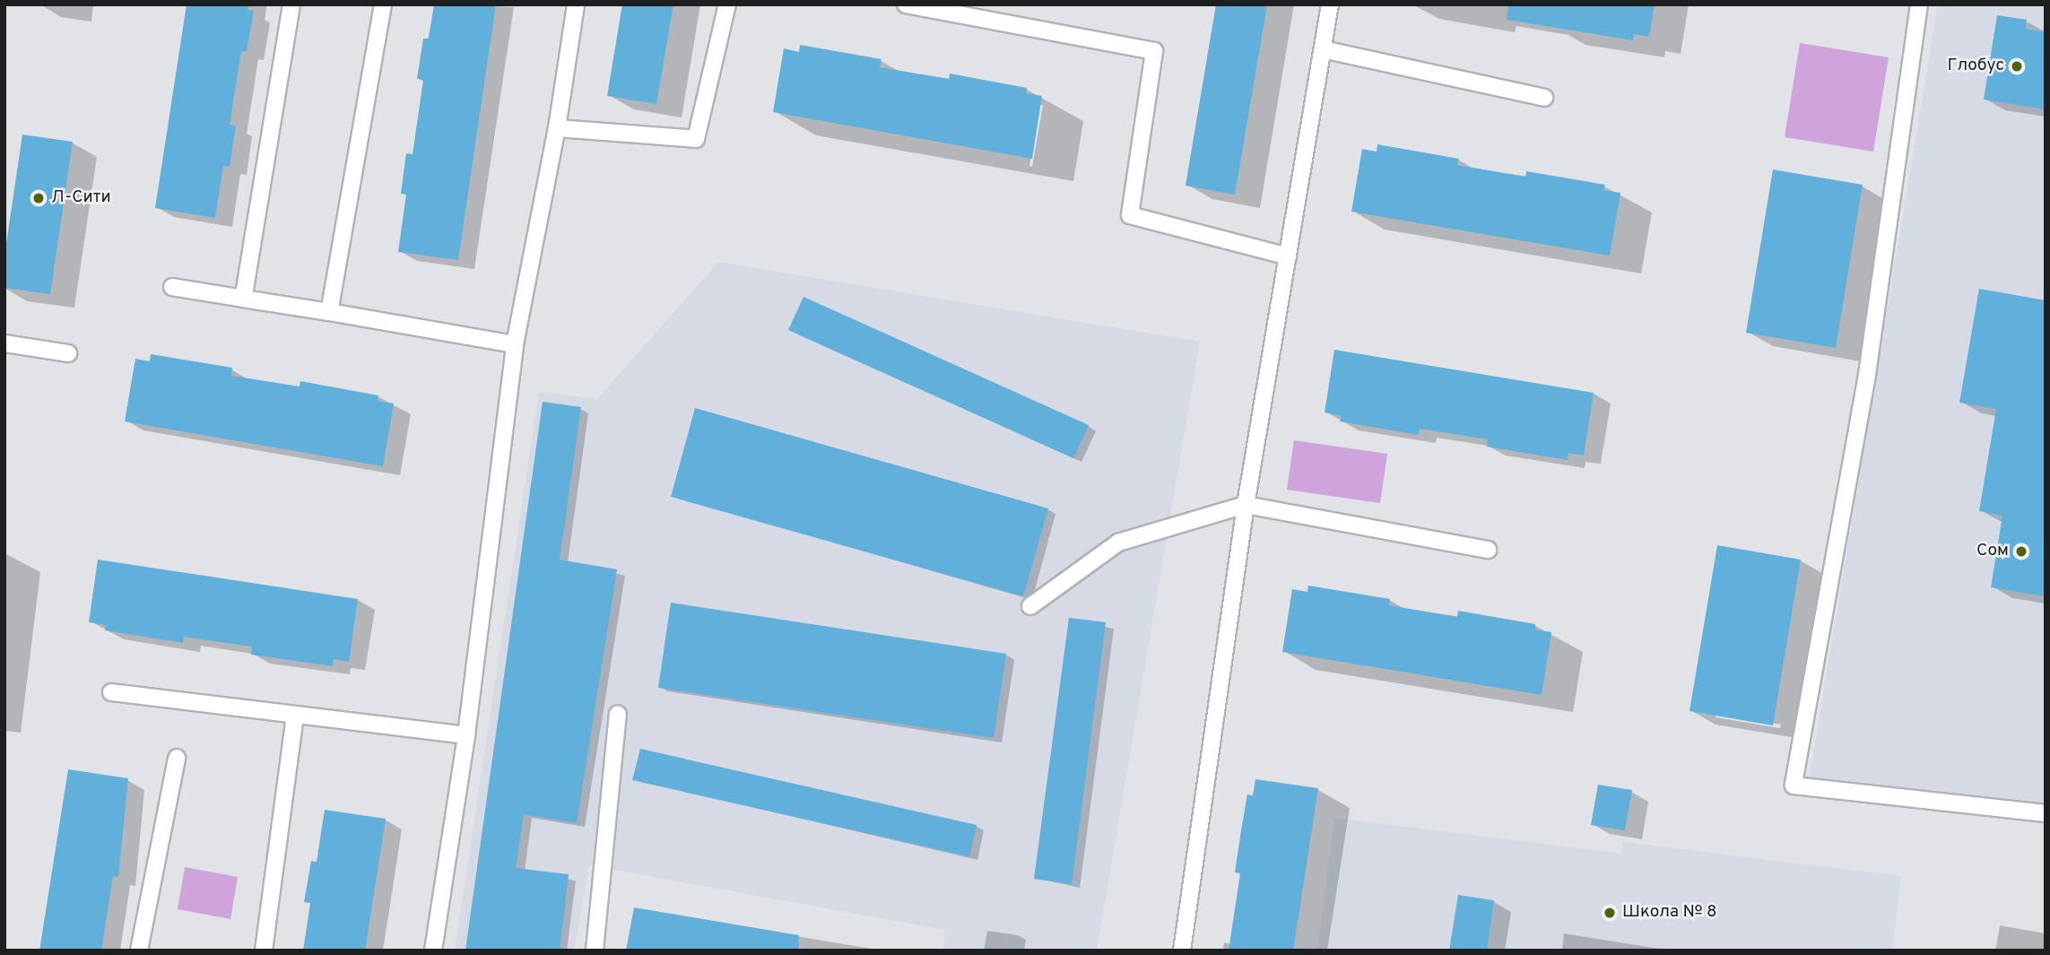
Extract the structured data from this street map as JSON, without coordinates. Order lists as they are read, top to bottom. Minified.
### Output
{"places":["Глобус","Л-Сити","Сом","Школа № 8"]}
